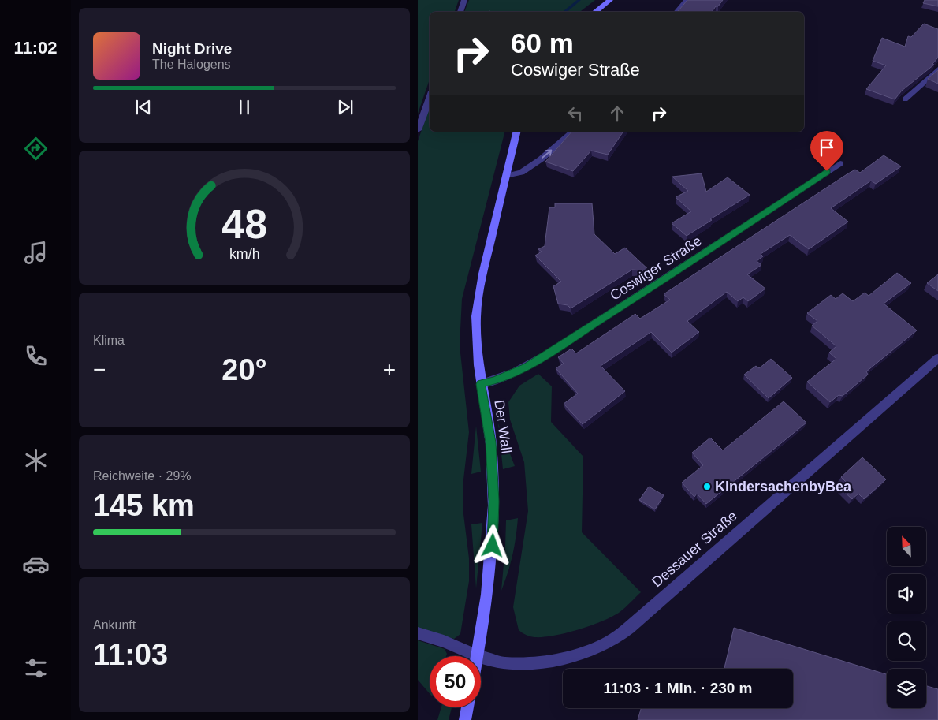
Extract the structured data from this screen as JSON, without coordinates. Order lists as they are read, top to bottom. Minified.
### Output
{"streets":{"main road":["Der Wall"],"street":["Coswiger Straße","Dessauer Straße"]},"crossings":[["Coswiger Straße","Der Wall"],["Der Wall","Dessauer Straße"]],"places":["KindersachenbyBea"],"north":"top left","page":{"tabs":"11:02","turn":["60 m","Coswiger Straße"],"song":["Night Drive","The Halogens"],"tile":["Klima",["Reichweite · 29%","145 km"],["Ankunft","11:03"]],"heat":["−","20°","+"],"limit":"50","trip":"11:03 · 1 Min. · 230 m","gauge":["48","km/h"]}}
